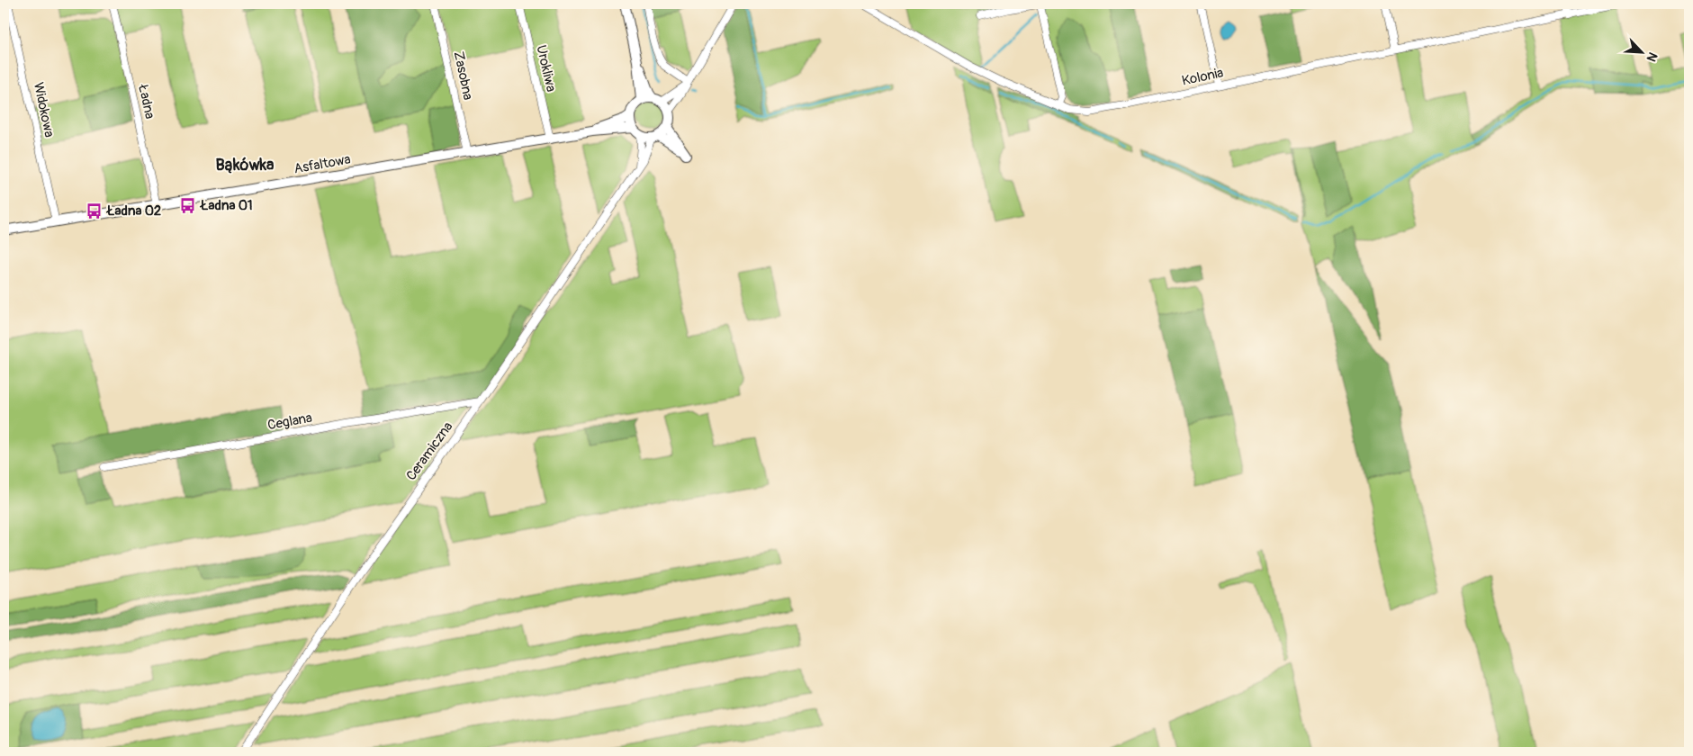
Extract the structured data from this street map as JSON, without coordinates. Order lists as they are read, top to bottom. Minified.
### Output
{"streets":{"street":["Urokliwa","Zasobna","Kolonia","Ładna","Widokowa","Asfaltowa","Ceglana","Ceramiczna"]},"crossings":[["Urokliwa","Asfaltowa"],["Zasobna","Asfaltowa"],["Ładna","Asfaltowa"],["Widokowa","Asfaltowa"],["Asfaltowa","Ceramiczna"],["Ceglana","Ceramiczna"]],"districts":["Bąkówka"],"places":{"bus stop":["Ładna 01","Ładna 02"]},"north":"bottom right"}
